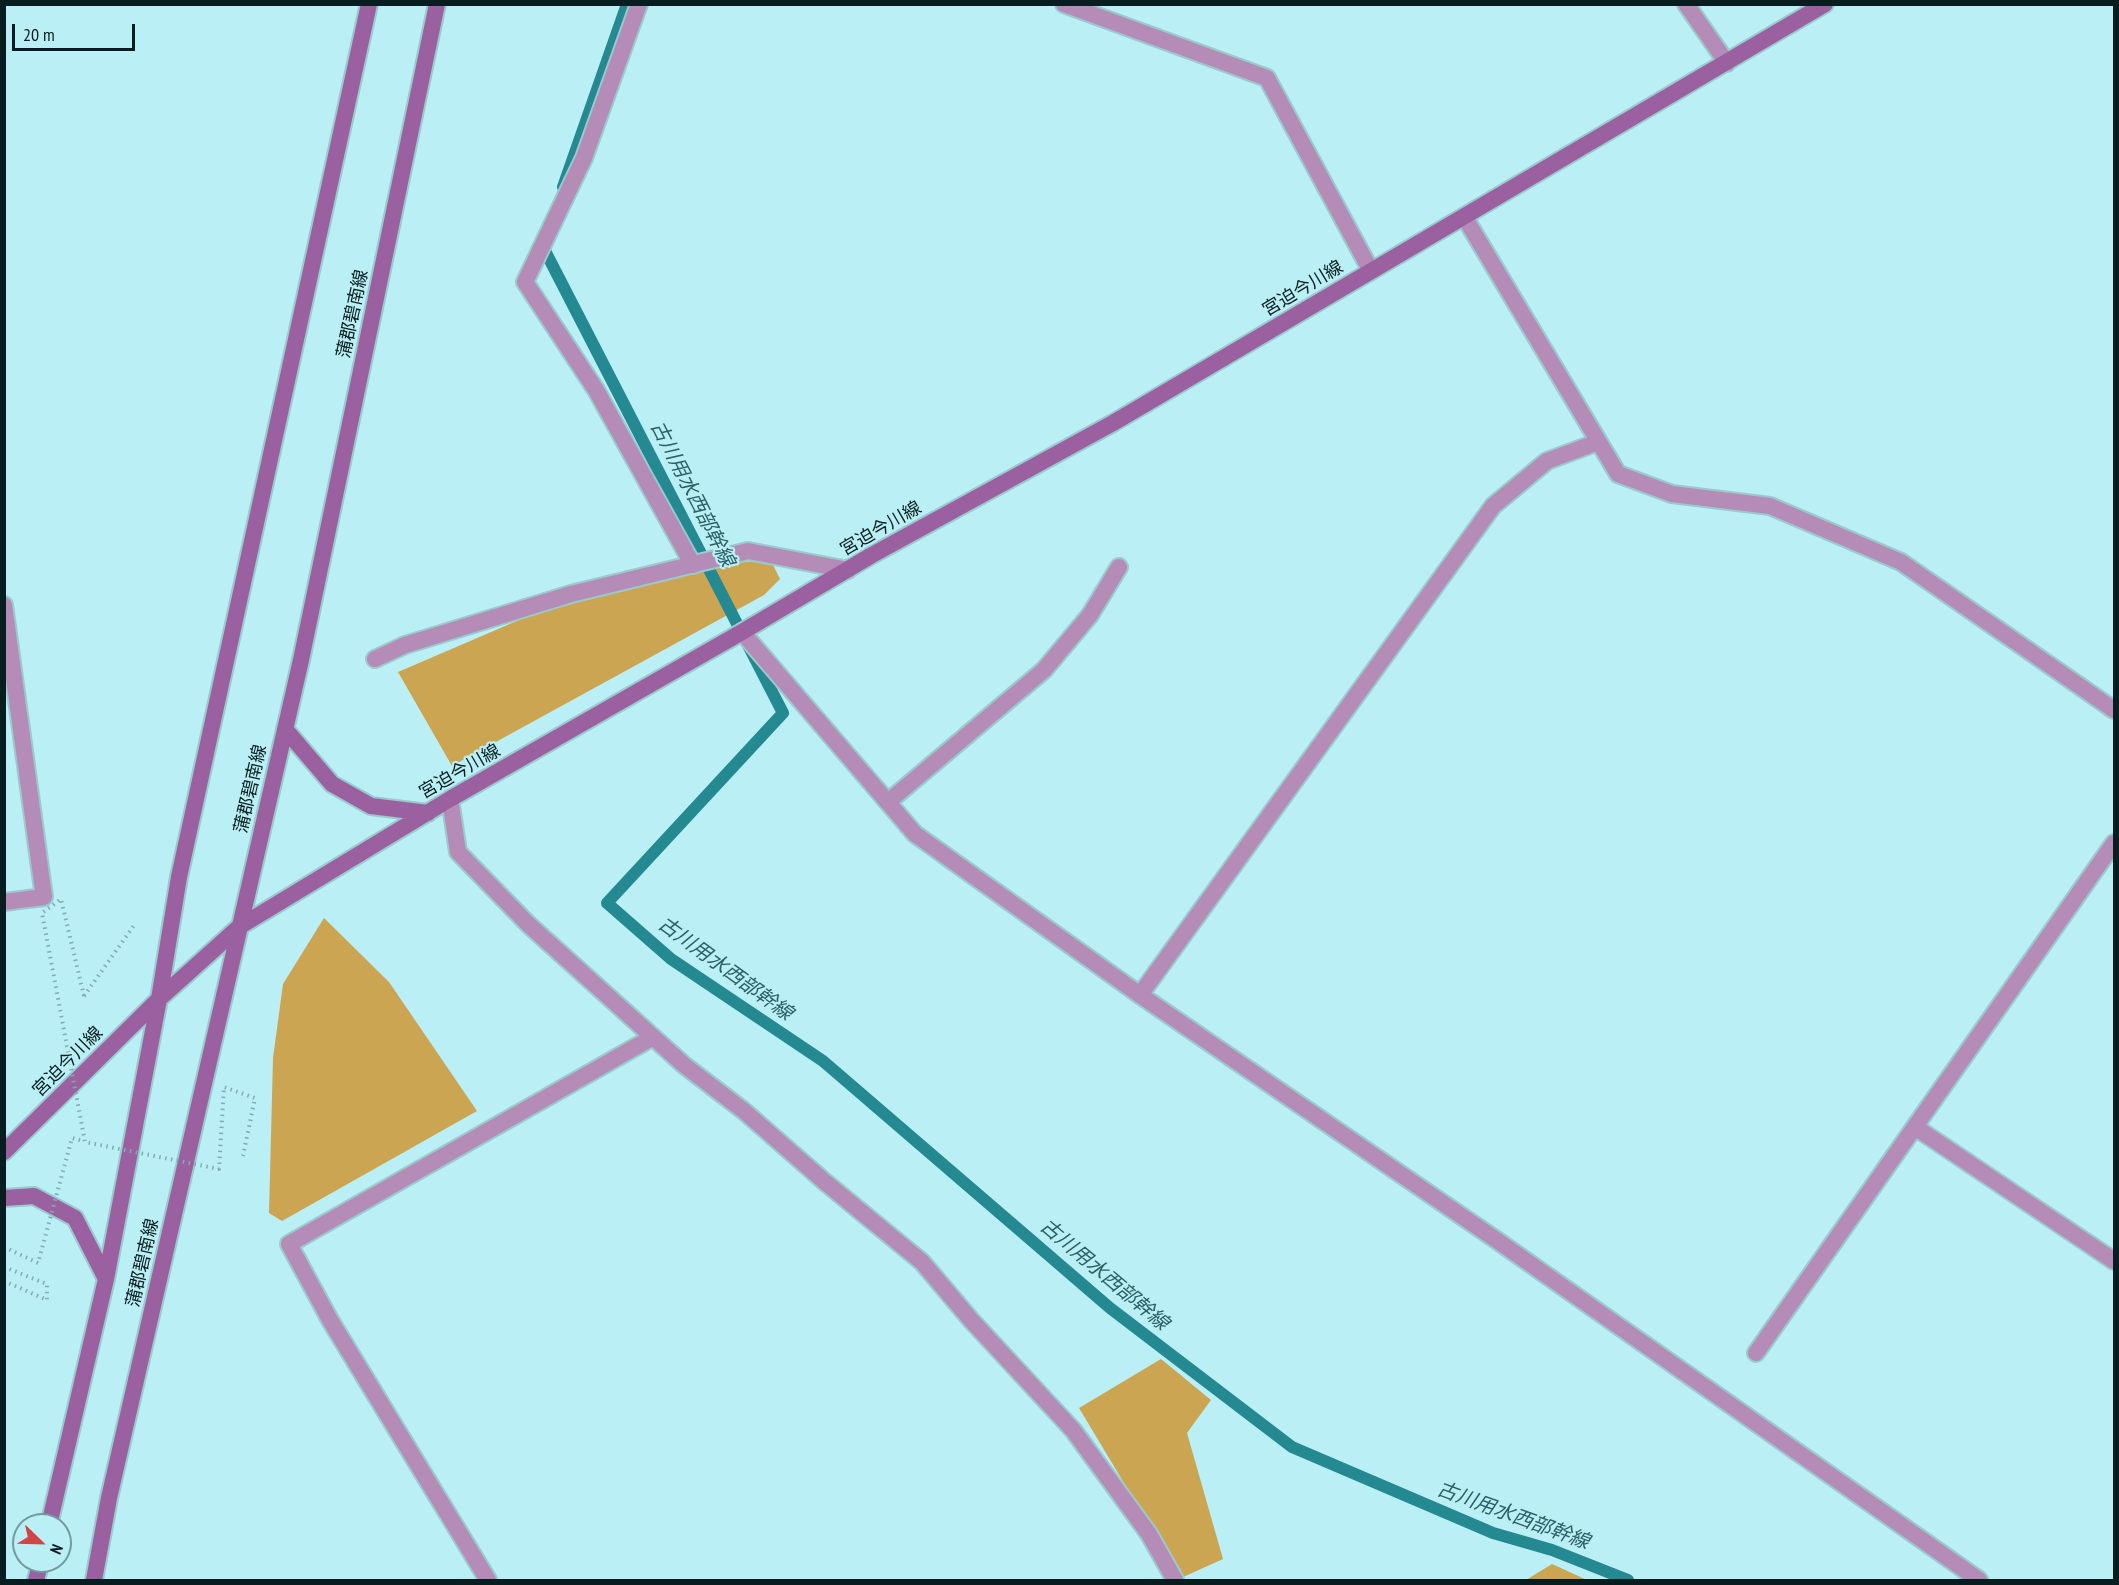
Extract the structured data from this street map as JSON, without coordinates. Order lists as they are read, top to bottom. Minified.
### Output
{"streets":{"main road":["宮迫今川線","蒲郡碧南線"]},"crossings":[["宮迫今川線","蒲郡碧南線"]],"water":["古川用水西部幹線"],"scale_bar":"20 m","north":"bottom right"}
